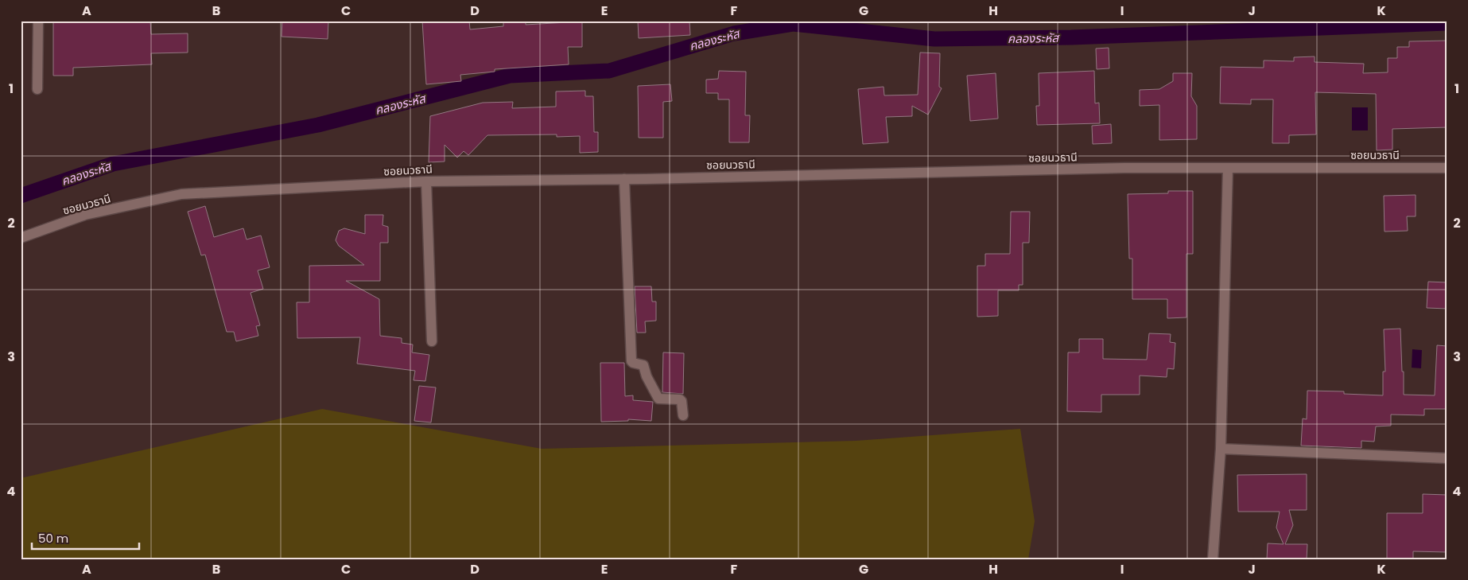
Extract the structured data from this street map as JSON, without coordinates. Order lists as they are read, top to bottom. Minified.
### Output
{"streets":{"street":["ซอยนวธานี"]},"water":["คลองระหัส"],"scale_bar":"50 m","grid":{"columns":["A","B","C","D","E","F","G","H","I","J","K"],"rows":["1","2","3","4"]}}
